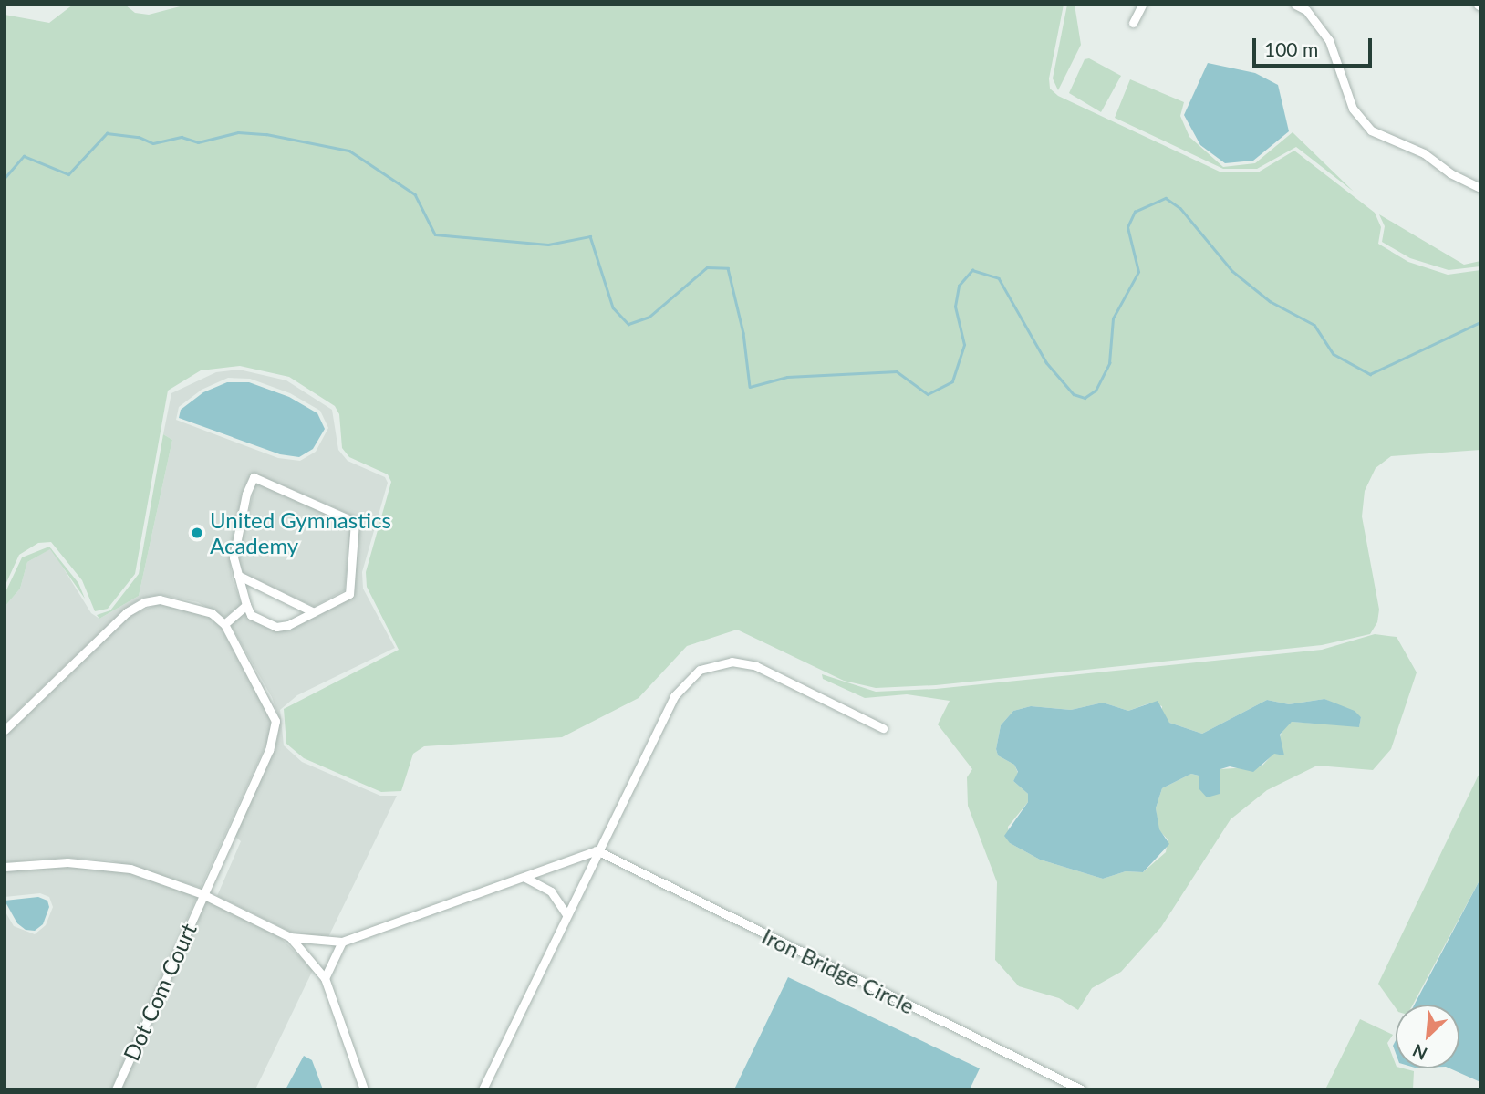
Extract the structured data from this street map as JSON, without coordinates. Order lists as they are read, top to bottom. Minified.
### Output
{"streets":{"street":["Iron Bridge Circle","Dot Com Court"]},"places":["United Gymnastics Academy"],"scale_bar":"100 m","north":"bottom left"}
